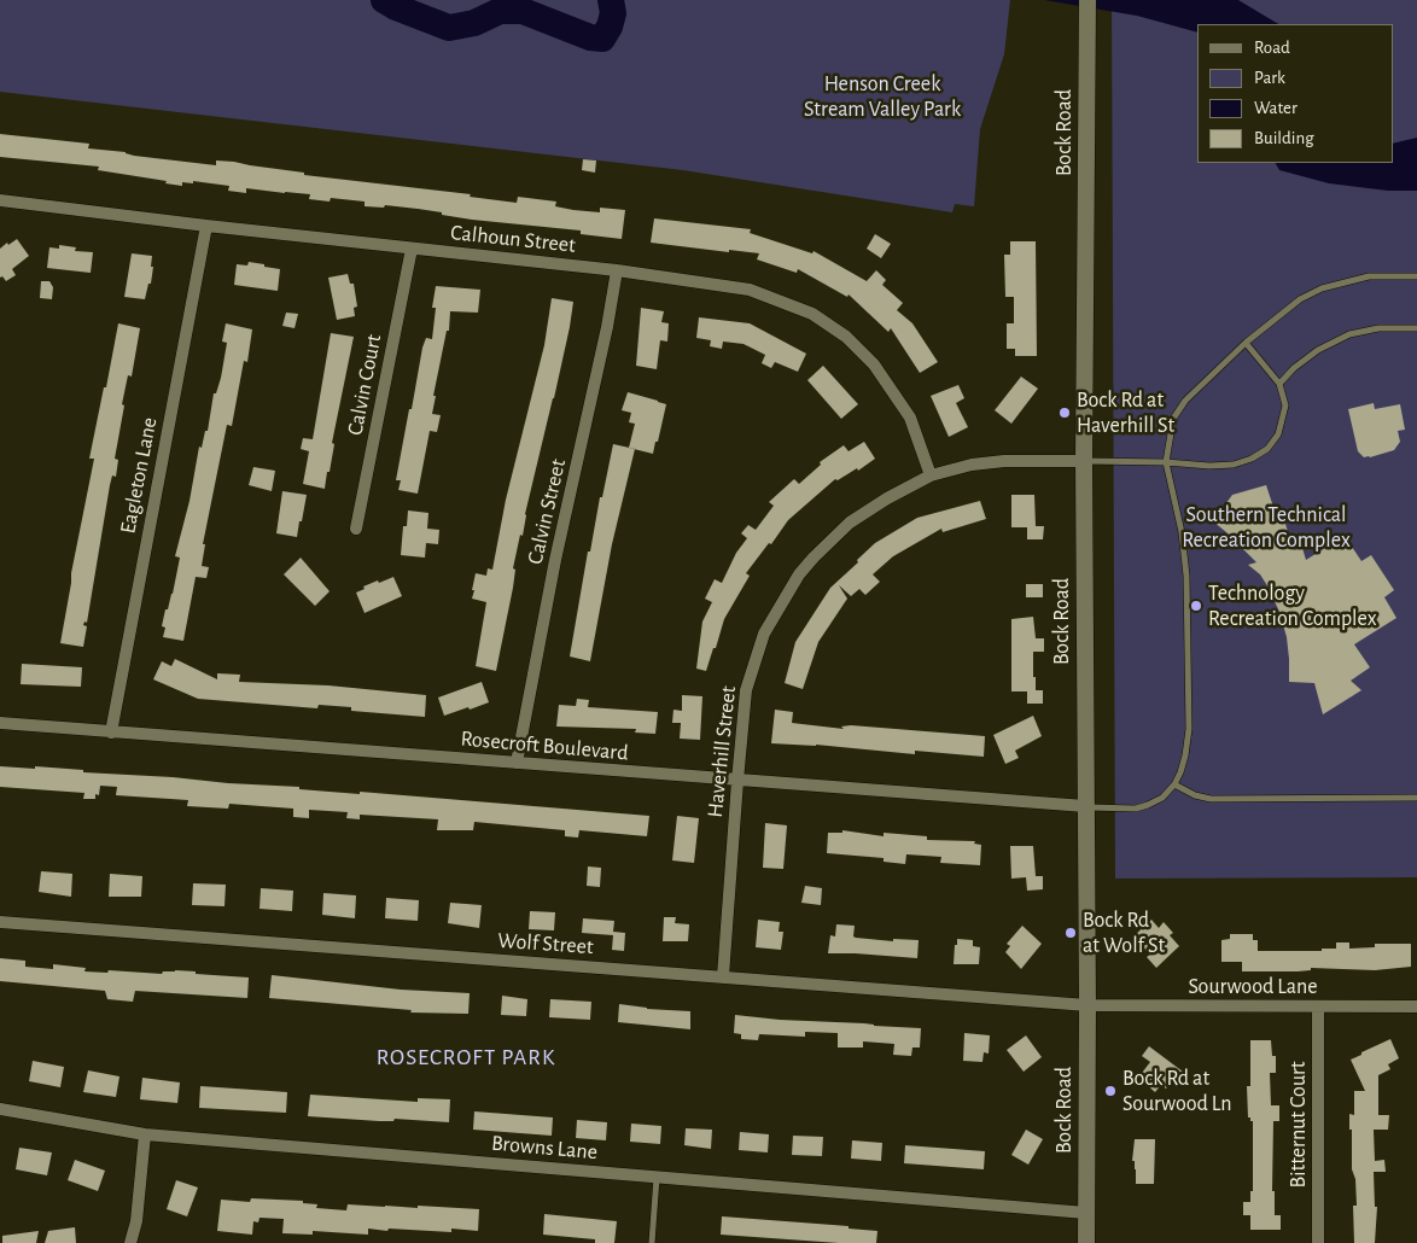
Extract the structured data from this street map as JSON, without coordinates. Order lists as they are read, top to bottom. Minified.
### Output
{"streets":{"main road":["Bock Road"],"street":["Calhoun Street","Calvin Court","Eagleton Lane","Calvin Street","Rosecroft Boulevard","Haverhill Street","Wolf Street","Sourwood Lane","Bitternut Court","Browns Lane"]},"crossings":[["Bock Road","Rosecroft Boulevard"],["Bock Road","Haverhill Street"],["Bock Road","Wolf Street"],["Bock Road","Sourwood Lane"],["Bock Road","Browns Lane"],["Calhoun Street","Calvin Court"],["Calhoun Street","Eagleton Lane"],["Calhoun Street","Calvin Street"],["Calhoun Street","Haverhill Street"],["Eagleton Lane","Rosecroft Boulevard"],["Calvin Street","Rosecroft Boulevard"],["Rosecroft Boulevard","Haverhill Street"],["Haverhill Street","Wolf Street"],["Wolf Street","Sourwood Lane"],["Sourwood Lane","Bitternut Court"]],"districts":["ROSECROFT PARK"],"parks":["Henson Creek Stream Valley Park","Southern Technical Recreation Complex"],"places":["Bock Rd at Haverhill St","Technology Recreation Complex","Bock Rd at Wolf St","Bock Rd at Sourwood Ln"],"legend":["Road","Park","Water","Building"]}
